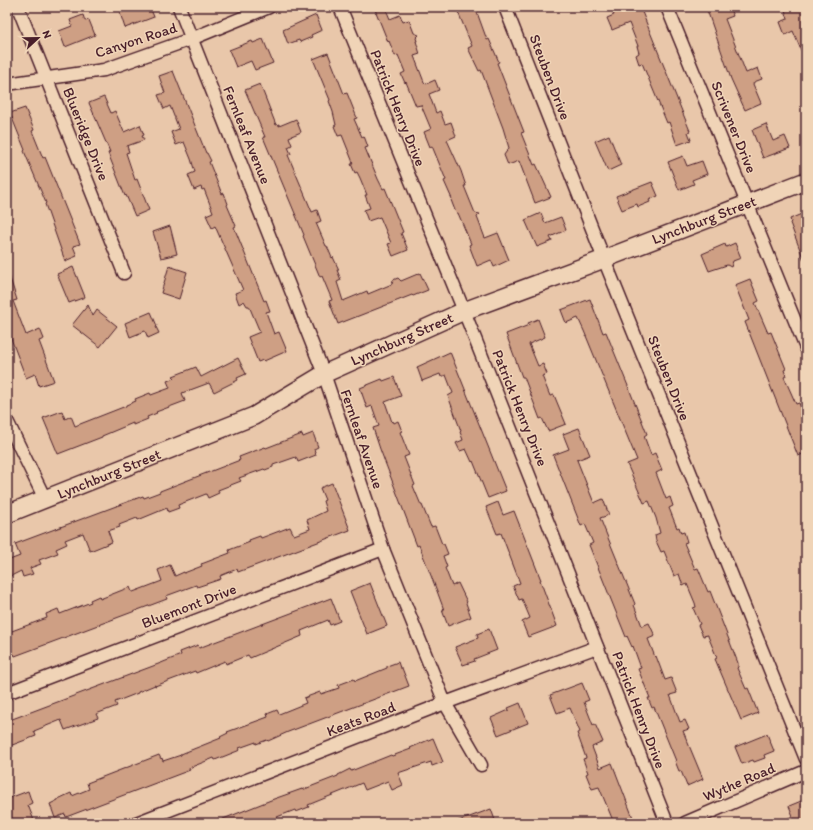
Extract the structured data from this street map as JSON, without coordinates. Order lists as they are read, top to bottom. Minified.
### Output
{"streets":{"street":["Canyon Road","Steuben Drive","Patrick Henry Drive","Scrivener Drive","Blueridge Drive","Fernleaf Avenue","Lynchburg Street","Bluemont Drive","Keats Road","Wythe Road"]},"crossings":[["Canyon Road","Blueridge Drive"],["Canyon Road","Fernleaf Avenue"],["Steuben Drive","Lynchburg Street"],["Patrick Henry Drive","Lynchburg Street"],["Patrick Henry Drive","Keats Road"],["Scrivener Drive","Lynchburg Street"],["Fernleaf Avenue","Lynchburg Street"],["Fernleaf Avenue","Bluemont Drive"],["Fernleaf Avenue","Keats Road"]],"north":"right"}
